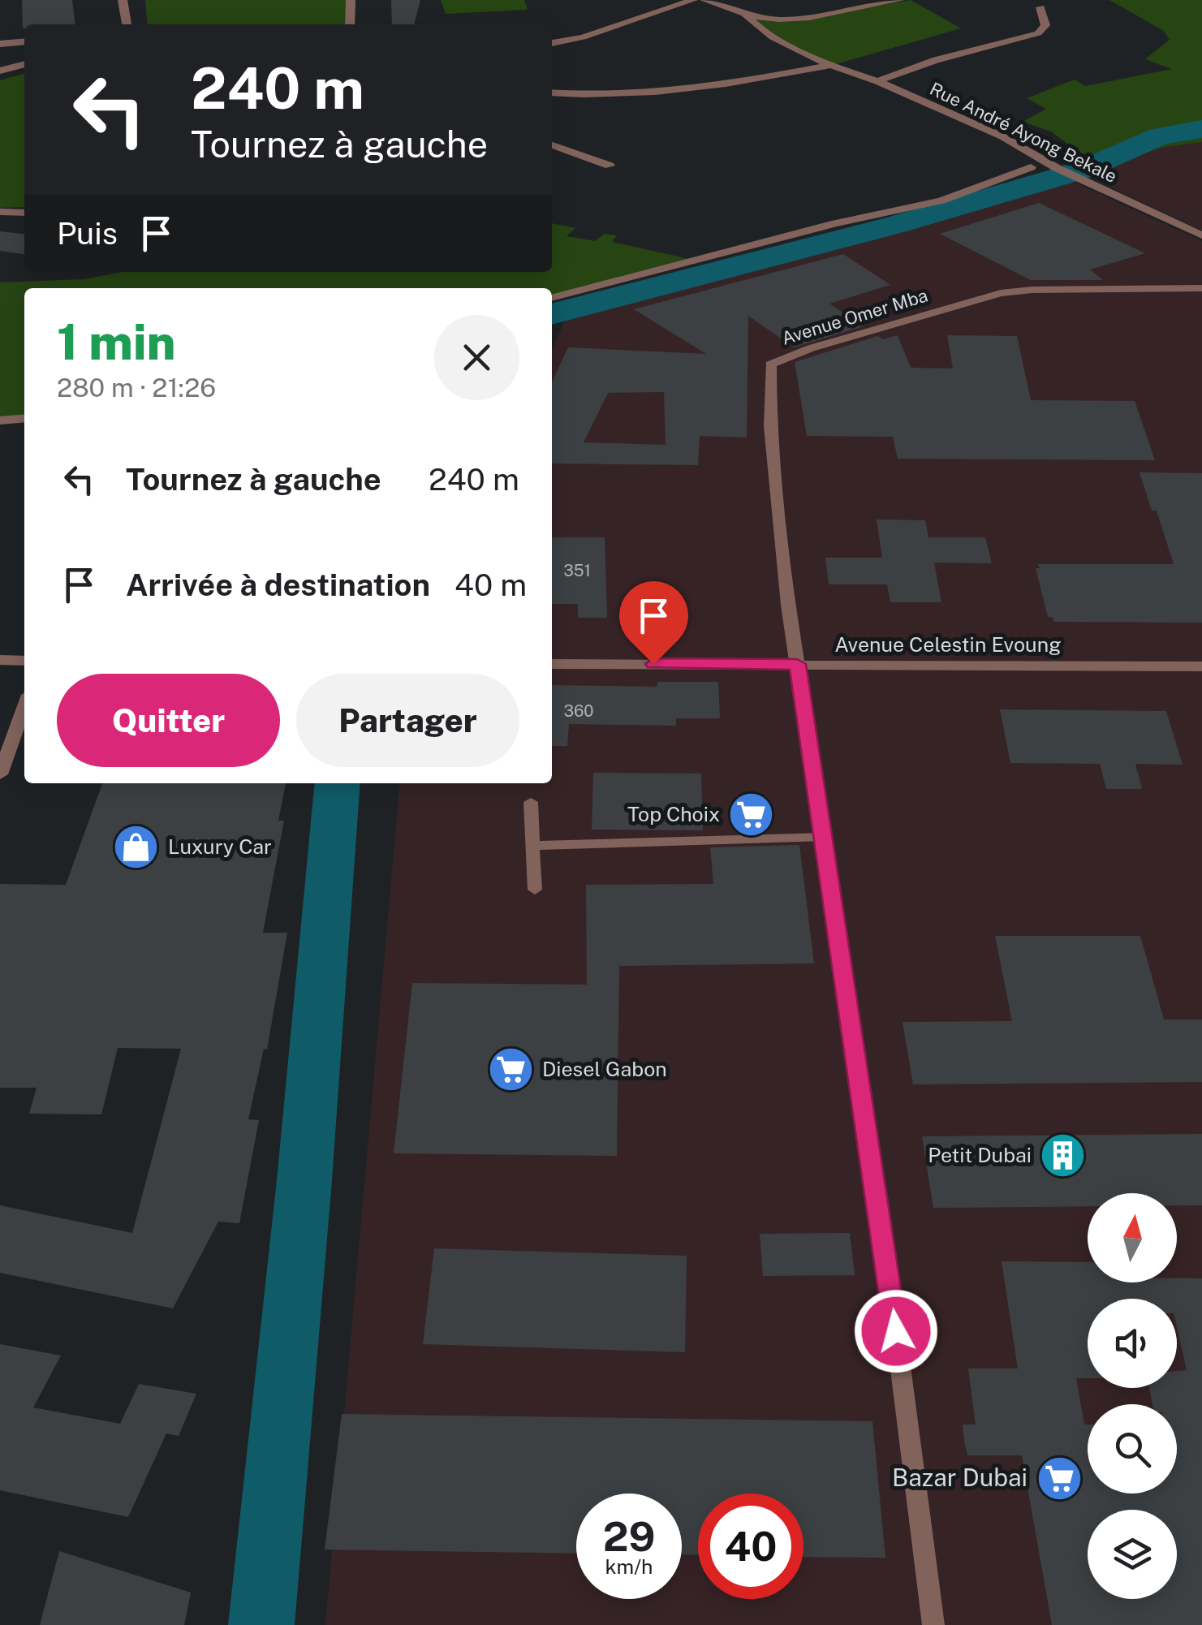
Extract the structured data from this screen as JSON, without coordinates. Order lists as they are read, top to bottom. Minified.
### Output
{"streets":{"street":["Rue André Ayong Bekale","Avenue Omer Mba","Avenue Celestin Evoung"]},"crossings":[["Avenue Omer Mba","Avenue Celestin Evoung"]],"places":{"supermarket":["Top Choix","Diesel Gabon","Bazar Dubai"],"shop":["Luxury Car"],"building":["Petit Dubai"]},"house_numbers":["351","360"],"north":"top","page":{"turn":["240 m","Tournez à gauche"],"then":"Puis","heading":["1 min","280 m · 21:26"],"list":[{"name":"Tournez à gauche","value":"240 m"},{"name":"Arrivée à destination","value":"40 m"}],"buttons":["Quitter","Partager"],"speed":"29 km/h","limit":"40"}}
